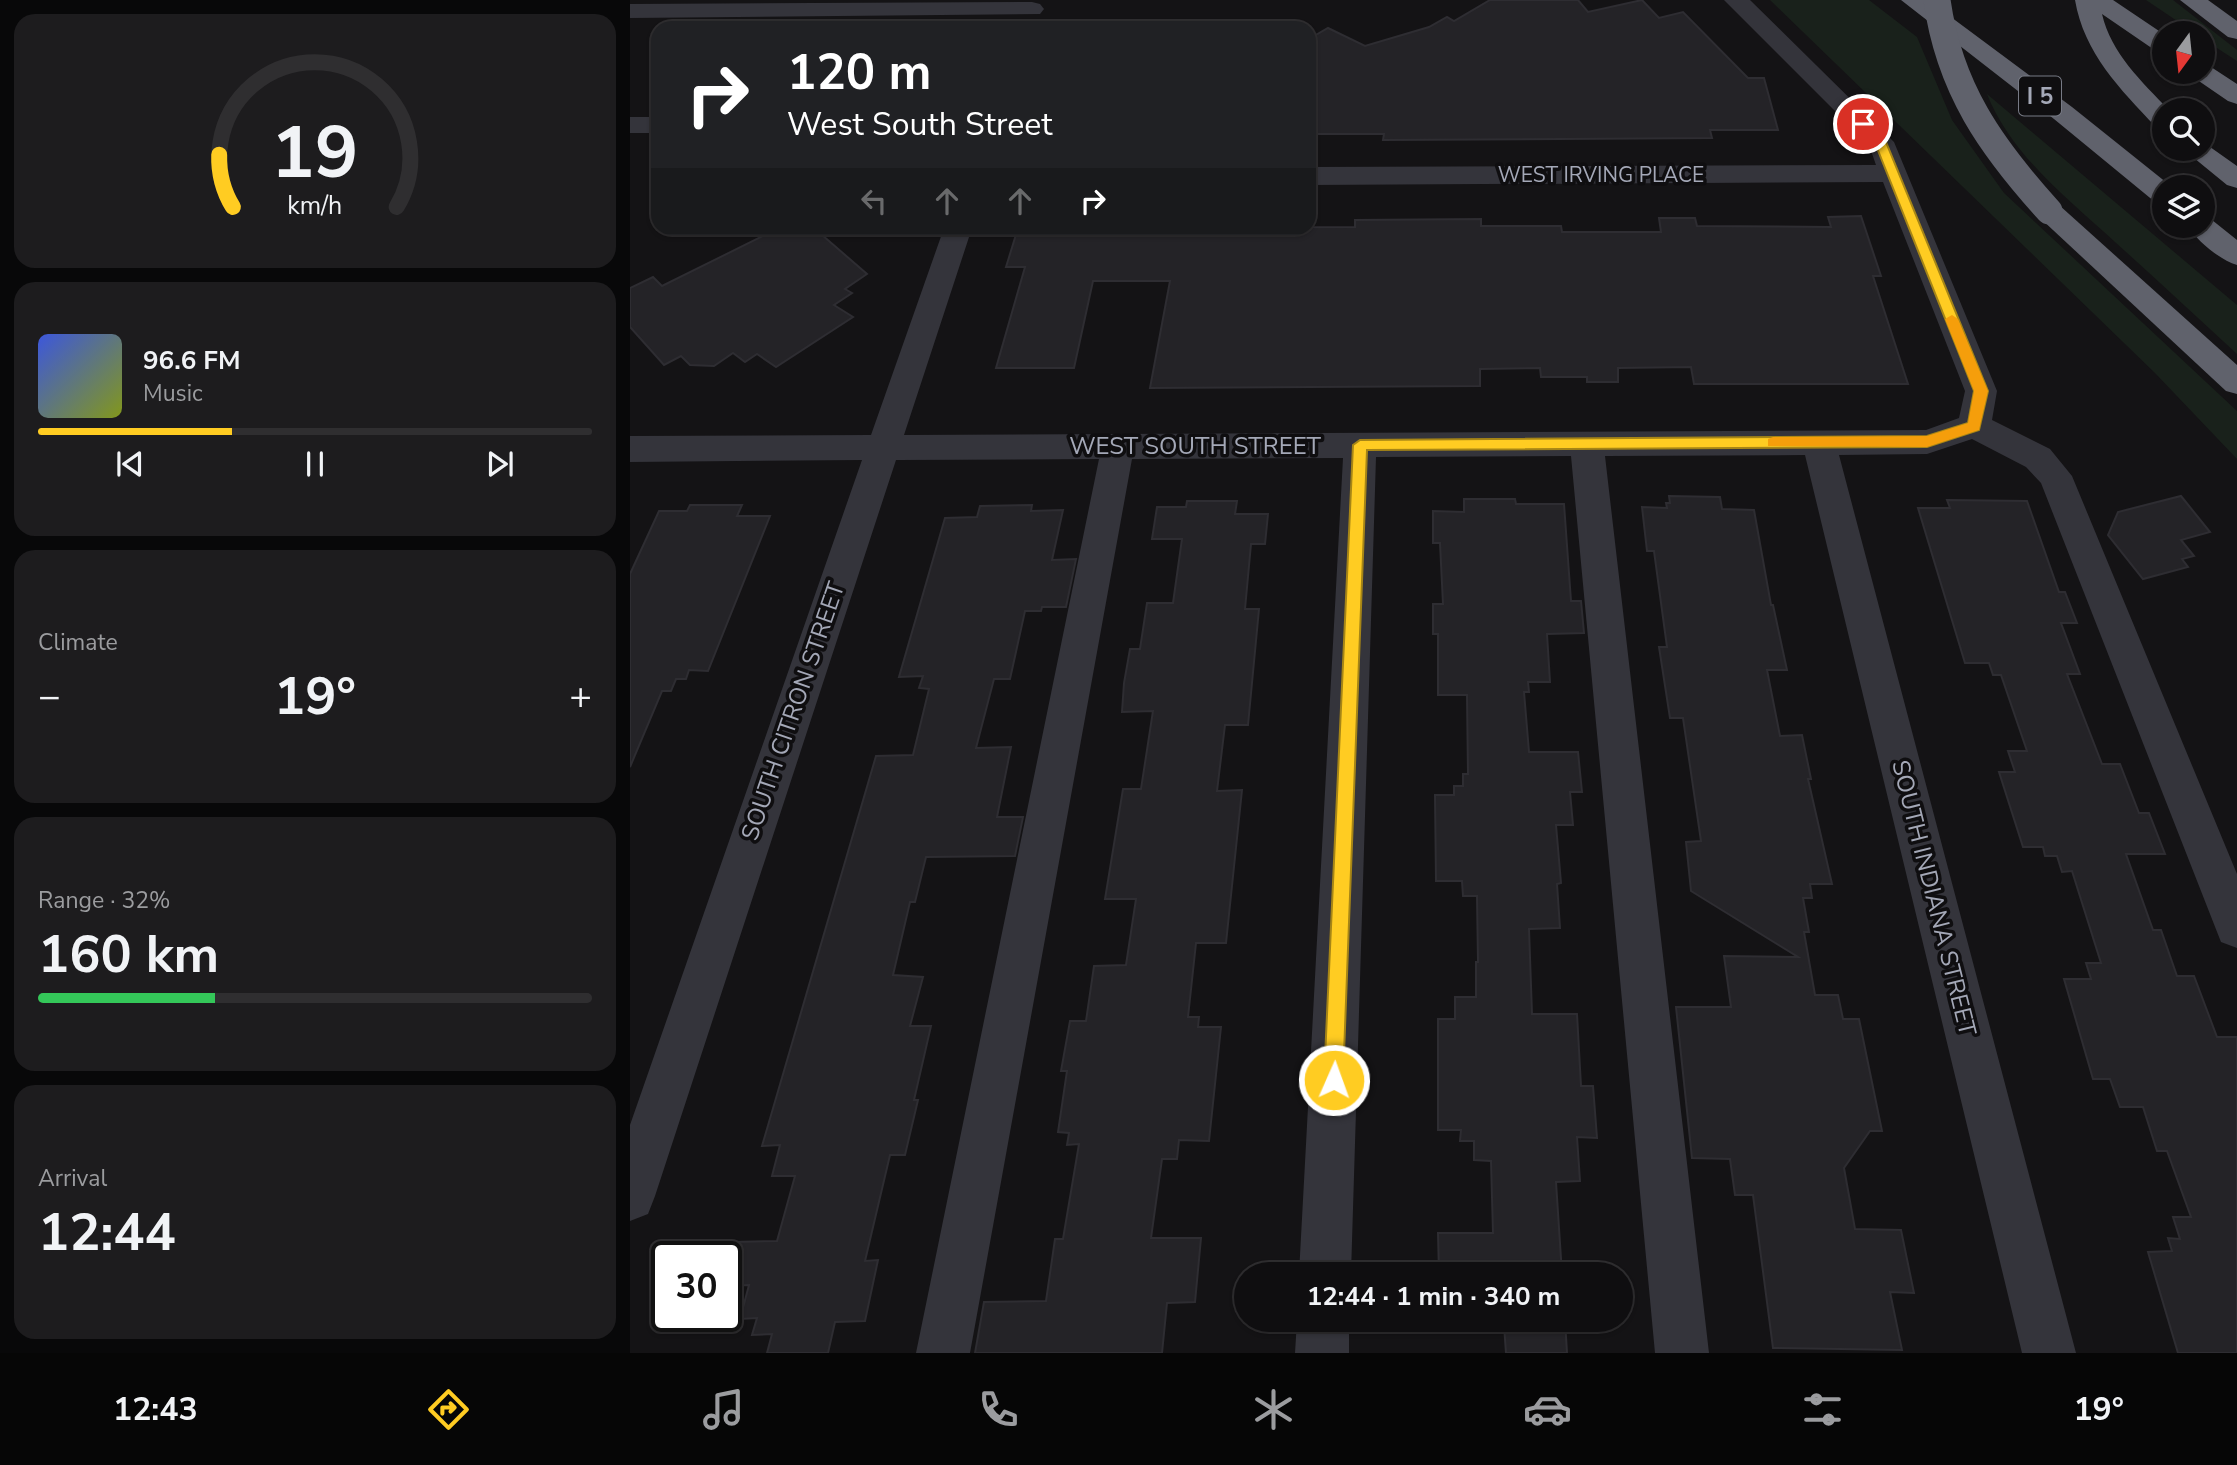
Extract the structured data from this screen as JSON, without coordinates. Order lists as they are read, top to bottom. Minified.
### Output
{"streets":{"highway":["I 5"],"street":["WEST IRVING PLACE","WEST SOUTH STREET","SOUTH CITRON STREET","SOUTH INDIANA STREET"]},"crossings":[["WEST SOUTH STREET","SOUTH CITRON STREET"],["WEST SOUTH STREET","SOUTH INDIANA STREET"]],"north":"bottom","page":{"turn":["120 m","West South Street"],"song":["96.6 FM","Music"],"tile":["Climate",["Range · 32%","160 km"],["Arrival","12:44"]],"heat":["−","19°","+"],"limit":"30","trip":"12:44 · 1 min · 340 m","tabs":["12:43","19°"],"gauge":["19","km/h"]}}
